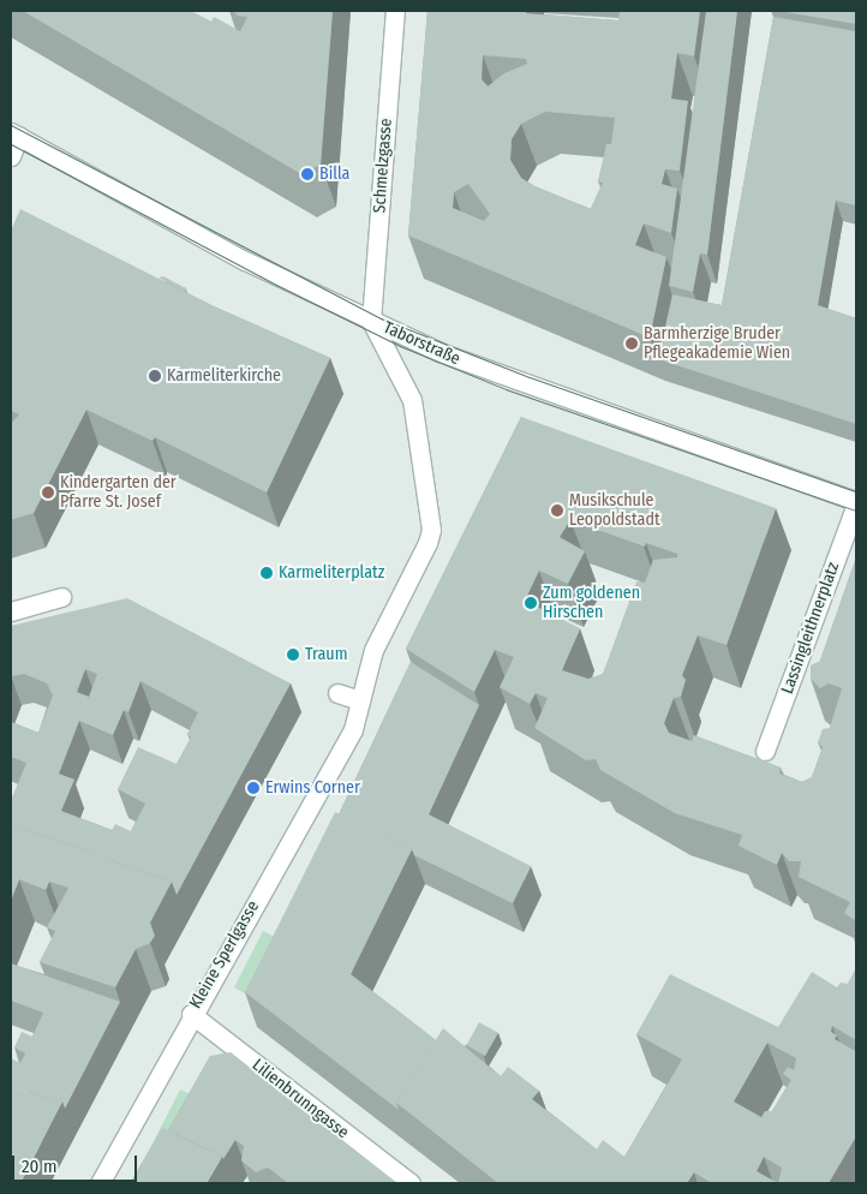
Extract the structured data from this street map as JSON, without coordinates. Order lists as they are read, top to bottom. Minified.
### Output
{"streets":{"street":["Schmelzgasse","Taborstraße","Lassingleithnerplatz","Kleine Sperlgasse","Lilienbrunngasse"]},"crossings":[["Schmelzgasse","Taborstraße"],["Taborstraße","Lassingleithnerplatz"],["Kleine Sperlgasse","Lilienbrunngasse"]],"places":["Billa","Barmherzige Bruder Pflegeakademie Wien","Karmeliterkirche","Kindergarten der Pfarre St. Josef","Musikschule Leopoldstadt","Karmeliterplatz","Zum goldenen Hirschen","Traum","Erwins Corner"],"scale_bar":"20 m"}
